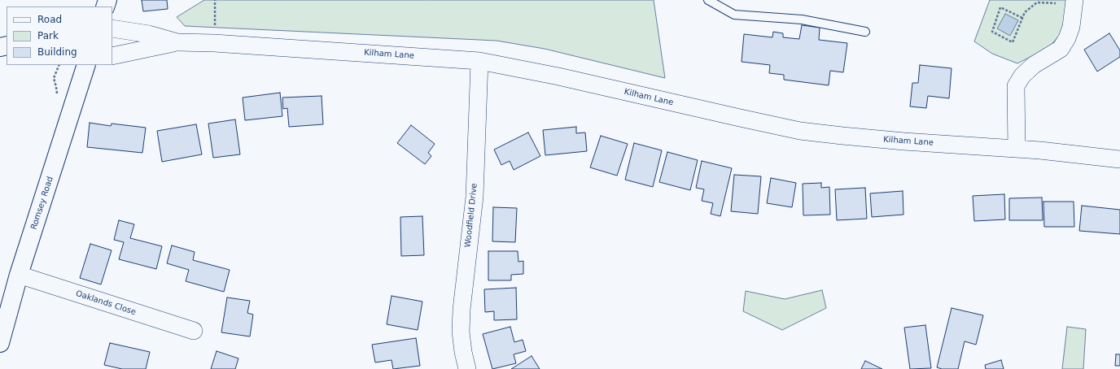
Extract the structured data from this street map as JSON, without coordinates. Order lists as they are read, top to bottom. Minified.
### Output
{"streets":{"main road":["Romsey Road"],"street":["Kilham Lane","Woodfield Drive","Oaklands Close"]},"crossings":[["Kilham Lane","Woodfield Drive"],["Romsey Road","Oaklands Close"]],"legend":["Road","Park","Building"]}
